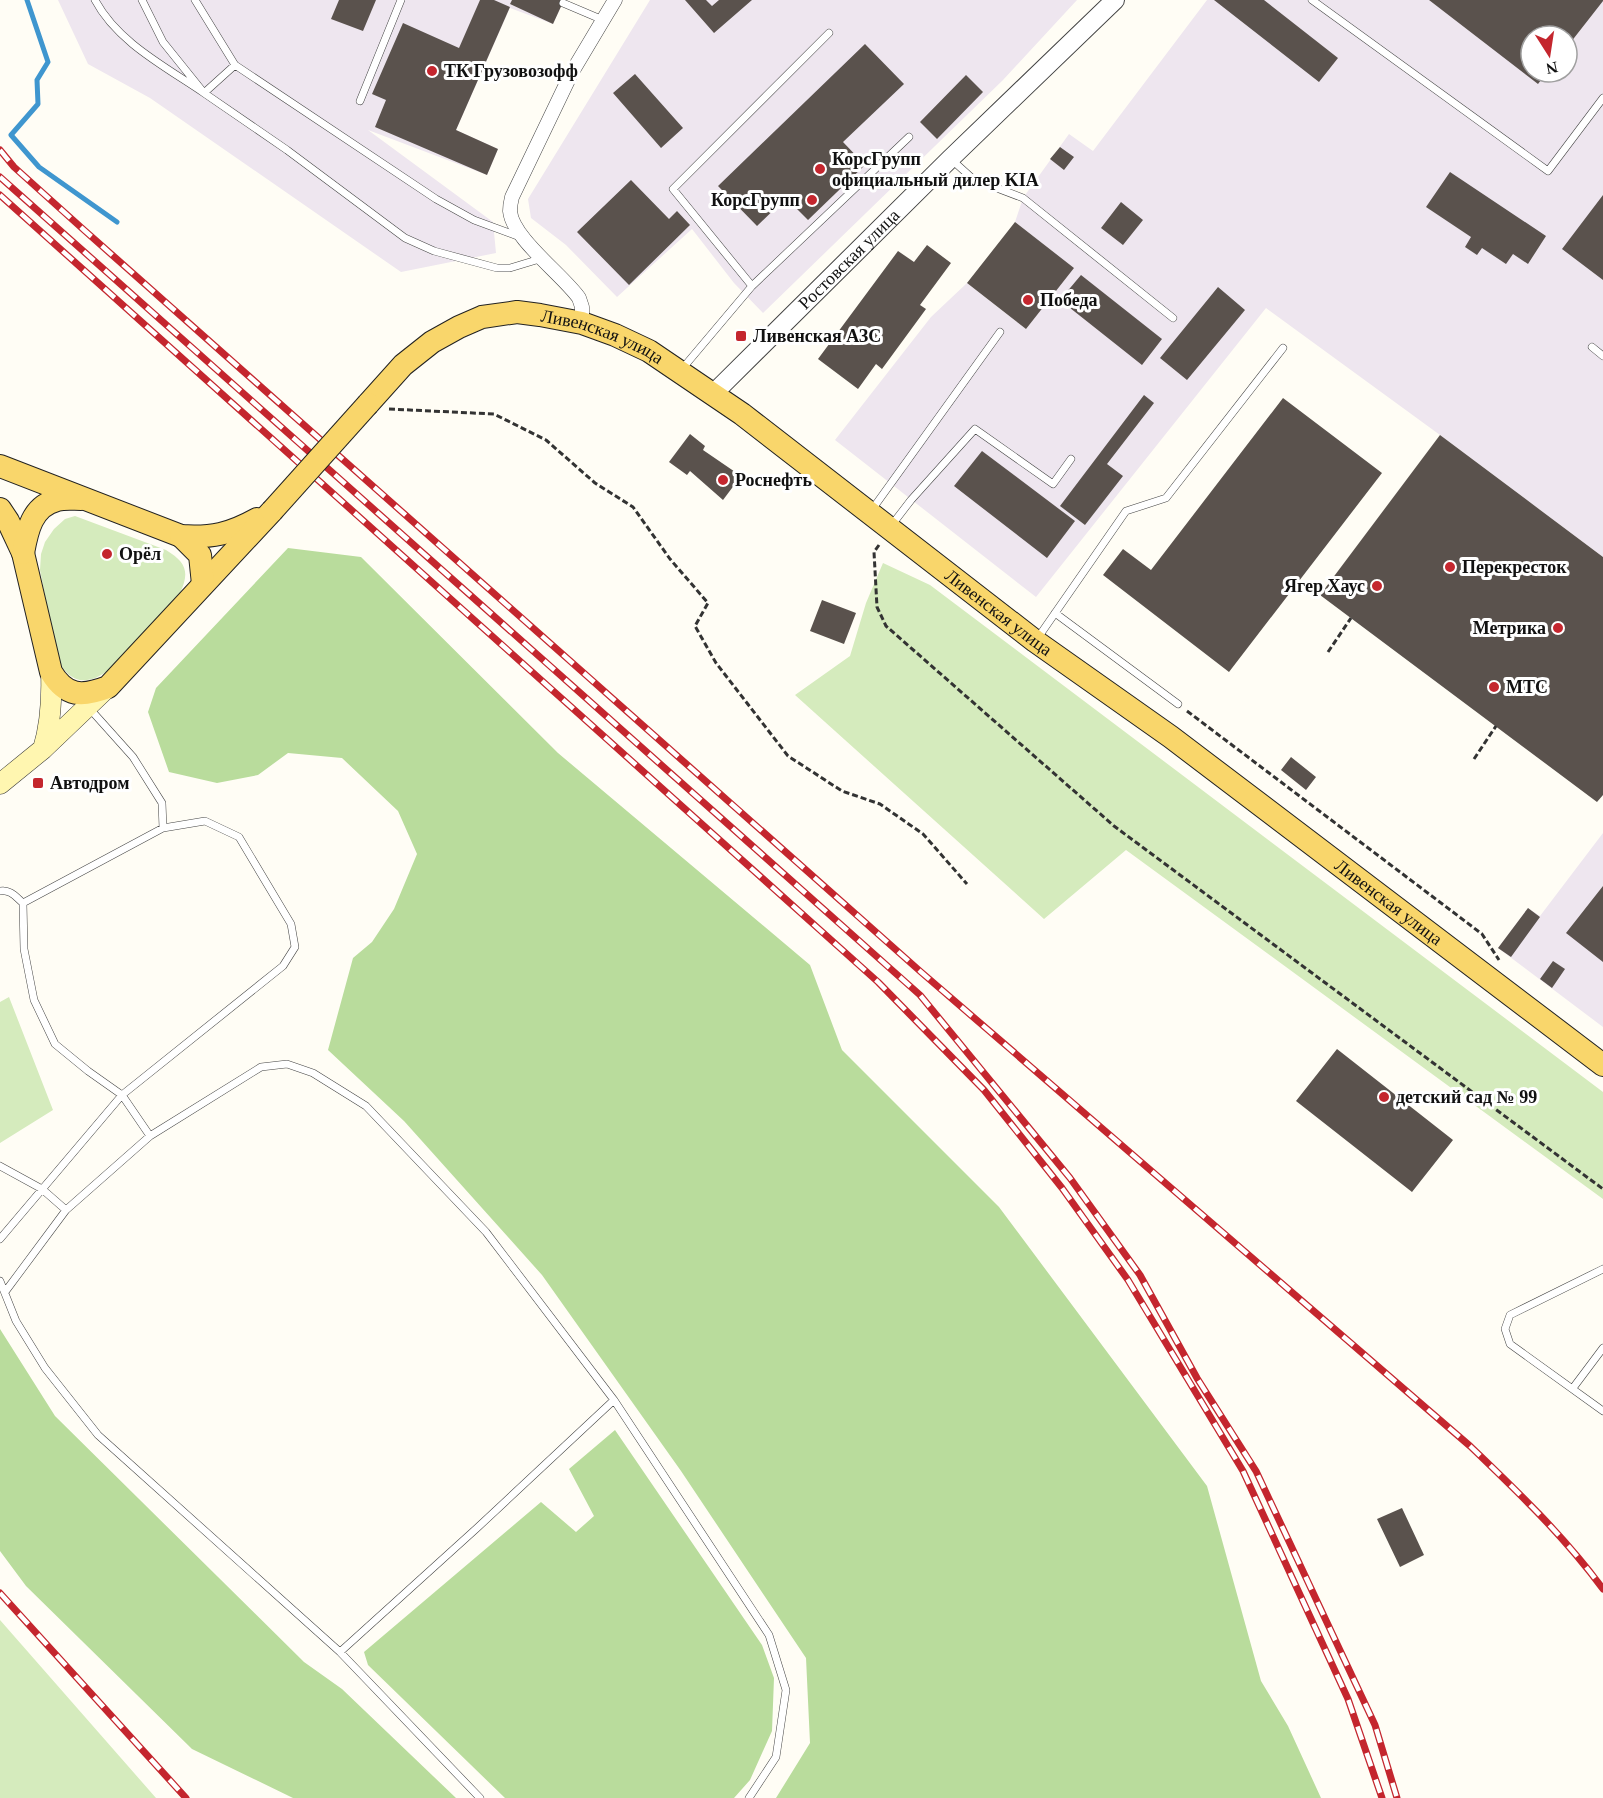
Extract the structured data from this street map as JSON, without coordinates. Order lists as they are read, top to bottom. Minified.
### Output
{"streets":{"main road":["Ливенская улица"],"street":["Ростовская улица"]},"crossings":[["Ростовская улица","Ливенская улица"]],"places":{"other":["ТК Грузовозофф","КорсГрупп официальный дилер KIA","КорсГрупп","Победа","Роснефть","Орёл","Перекресток","Ягер Хаус","Метрика","МТС","детский сад № 99"],"transit":["Ливенская АЗС","Автодром"]},"north":"bottom"}
